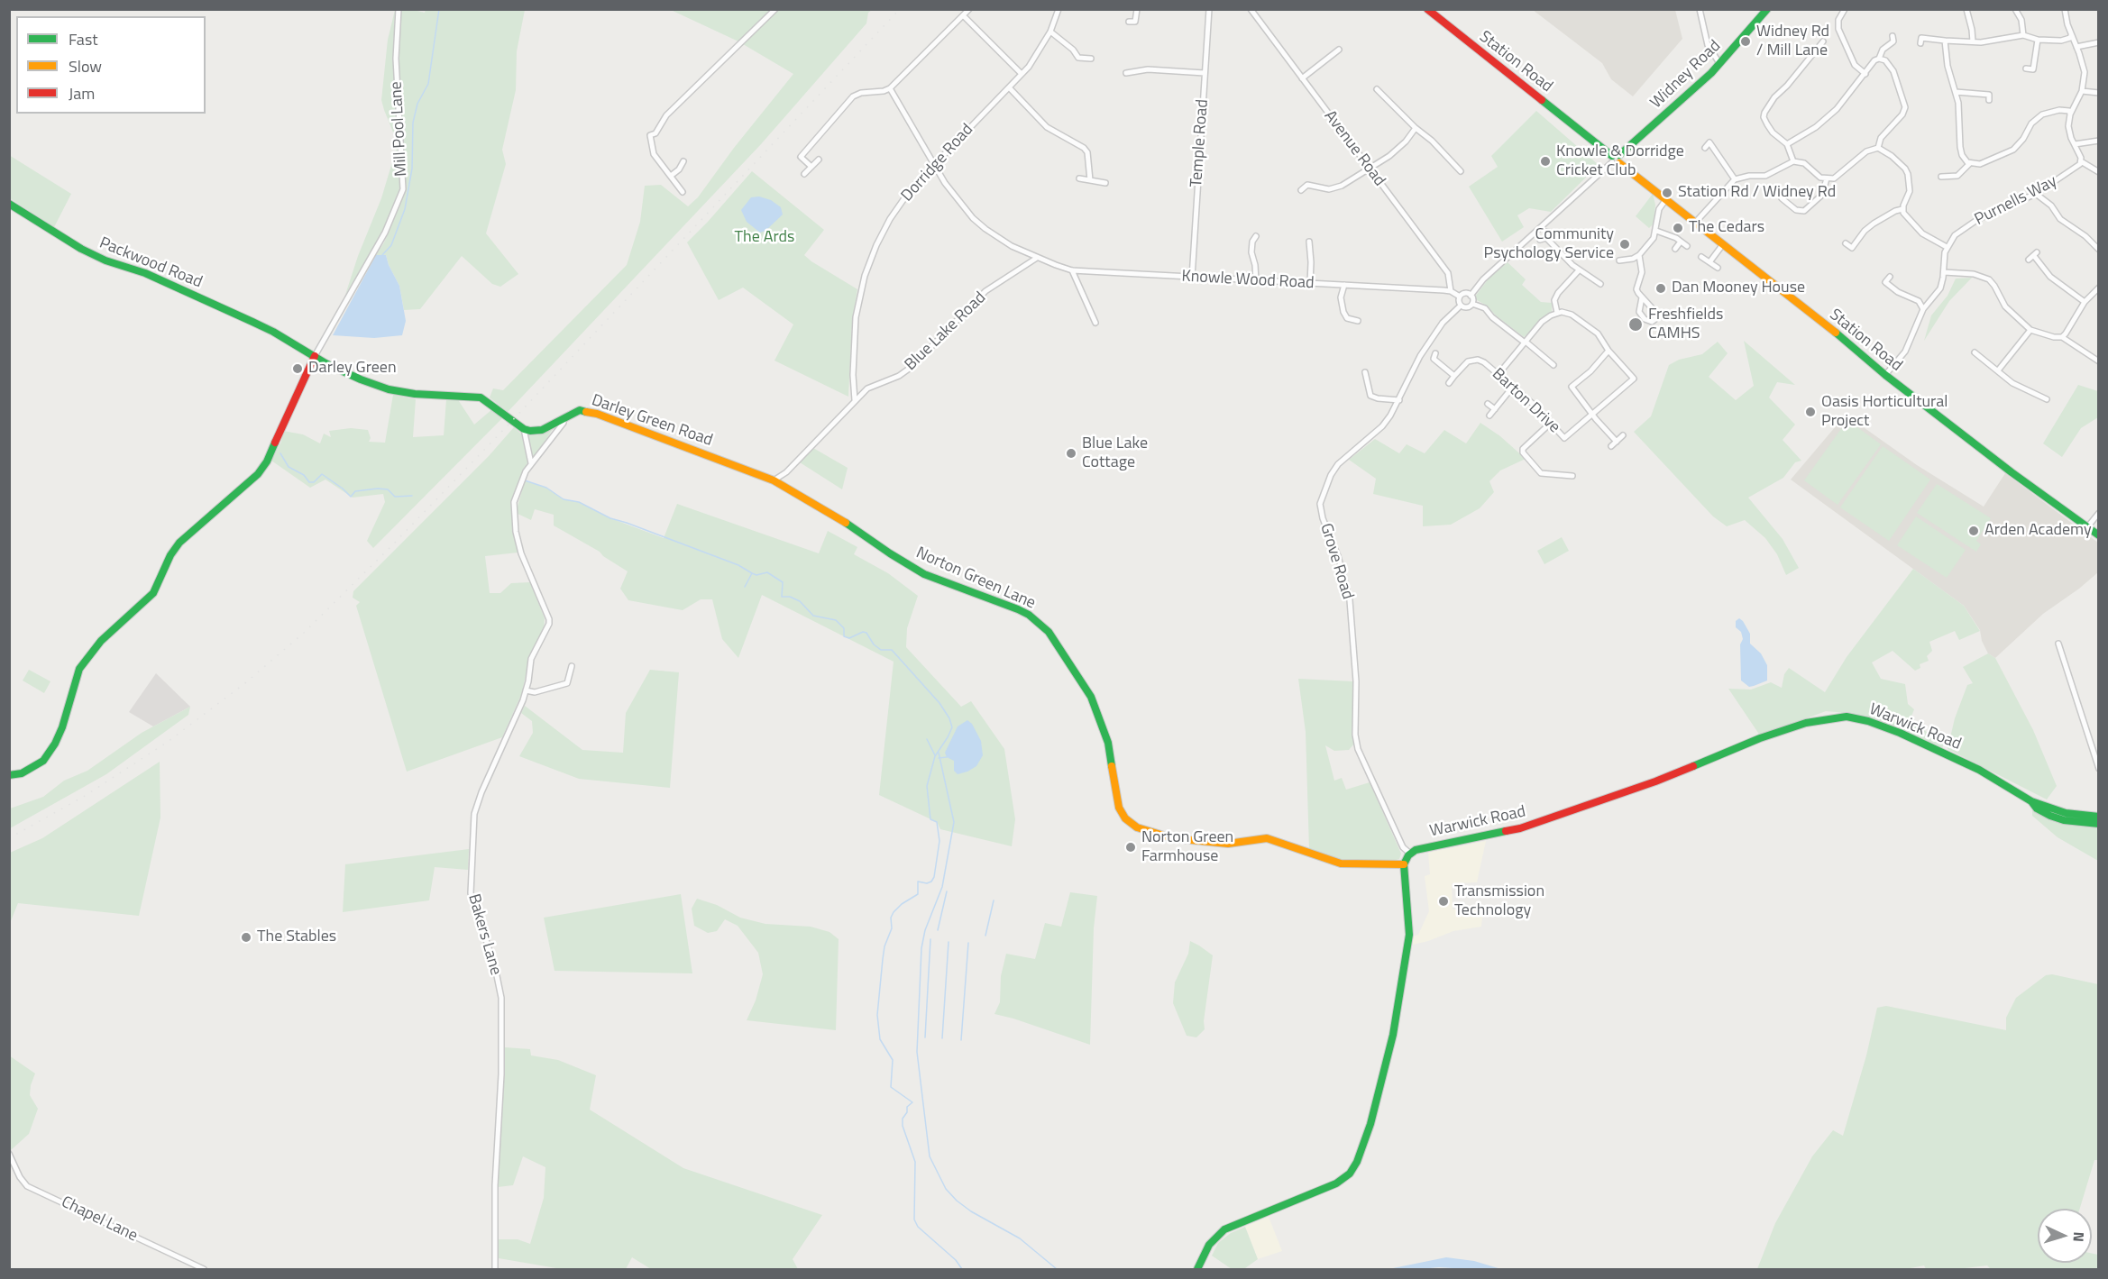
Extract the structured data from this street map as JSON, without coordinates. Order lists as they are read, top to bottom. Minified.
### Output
{"streets":{"street":["Station Road","Widney Road","Mill Pool Lane","Temple Road","Avenue Road","Dorridge Road","Purnells Way","Packwood Road","Knowle Wood Road","Blue Lake Road","Barton Drive","Darley Green Road","Grove Road","Norton Green Lane","Warwick Road","Bakers Lane","Chapel Lane"]},"crossings":[["Station Road","Widney Road"],["Mill Pool Lane","Packwood Road"],["Temple Road","Knowle Wood Road"],["Avenue Road","Knowle Wood Road"],["Dorridge Road","Knowle Wood Road"],["Dorridge Road","Blue Lake Road"],["Knowle Wood Road","Blue Lake Road"],["Knowle Wood Road","Grove Road"],["Blue Lake Road","Darley Green Road"],["Blue Lake Road","Norton Green Lane"],["Darley Green Road","Norton Green Lane"],["Darley Green Road","Bakers Lane"],["Grove Road","Warwick Road"]],"parks":["The Ards"],"places":["Widney Rd / Mill Lane","Knowle & Dorridge Cricket Club","Station Rd / Widney Rd","The Cedars","Community Psychology Service","Dan Mooney House","Freshfields CAMHS","Darley Green","Oasis Horticultural Project","Blue Lake Cottage","Arden Academy","Norton Green Farmhouse","Transmission Technology","The Stables"],"legend":["Fast","Slow","Jam"],"north":"right"}
